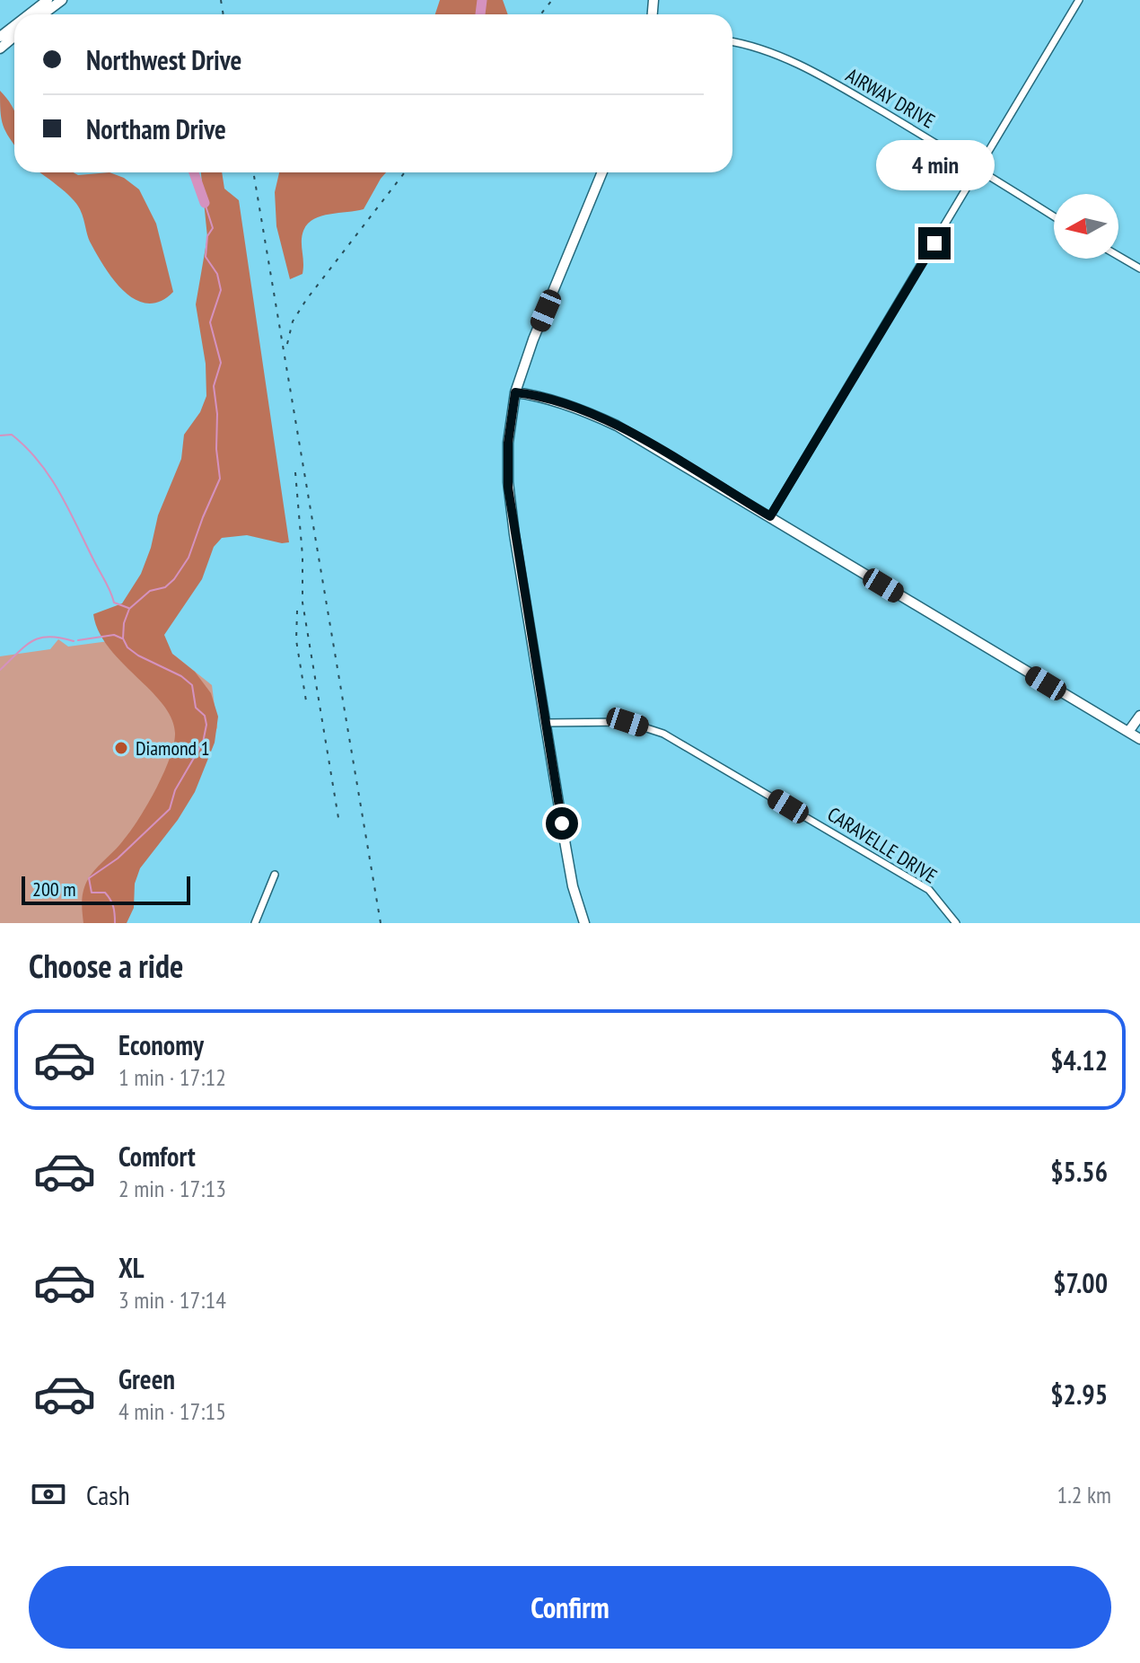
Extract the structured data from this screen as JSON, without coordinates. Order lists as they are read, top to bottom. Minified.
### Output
{"streets":{"street":["AIRWAY DRIVE","CARAVELLE DRIVE"]},"places":["Diamond 1"],"scale_bar":"200 m","north":"left","page":{"banner":["Northwest Drive","Northam Drive"],"bubble":"4 min","scale":"200 m","heading":"Choose a ride","list":[{"name":"Economy","note":"1 min · 17:12","value":"$4.12"},{"name":"Comfort","note":"2 min · 17:13","value":"$5.56"},{"name":"XL","note":"3 min · 17:14","value":"$7.00"},{"name":"Green","note":"4 min · 17:15","value":"$2.95"}],"pay":["Cash","1.2 km"],"buttons":"Confirm"}}
